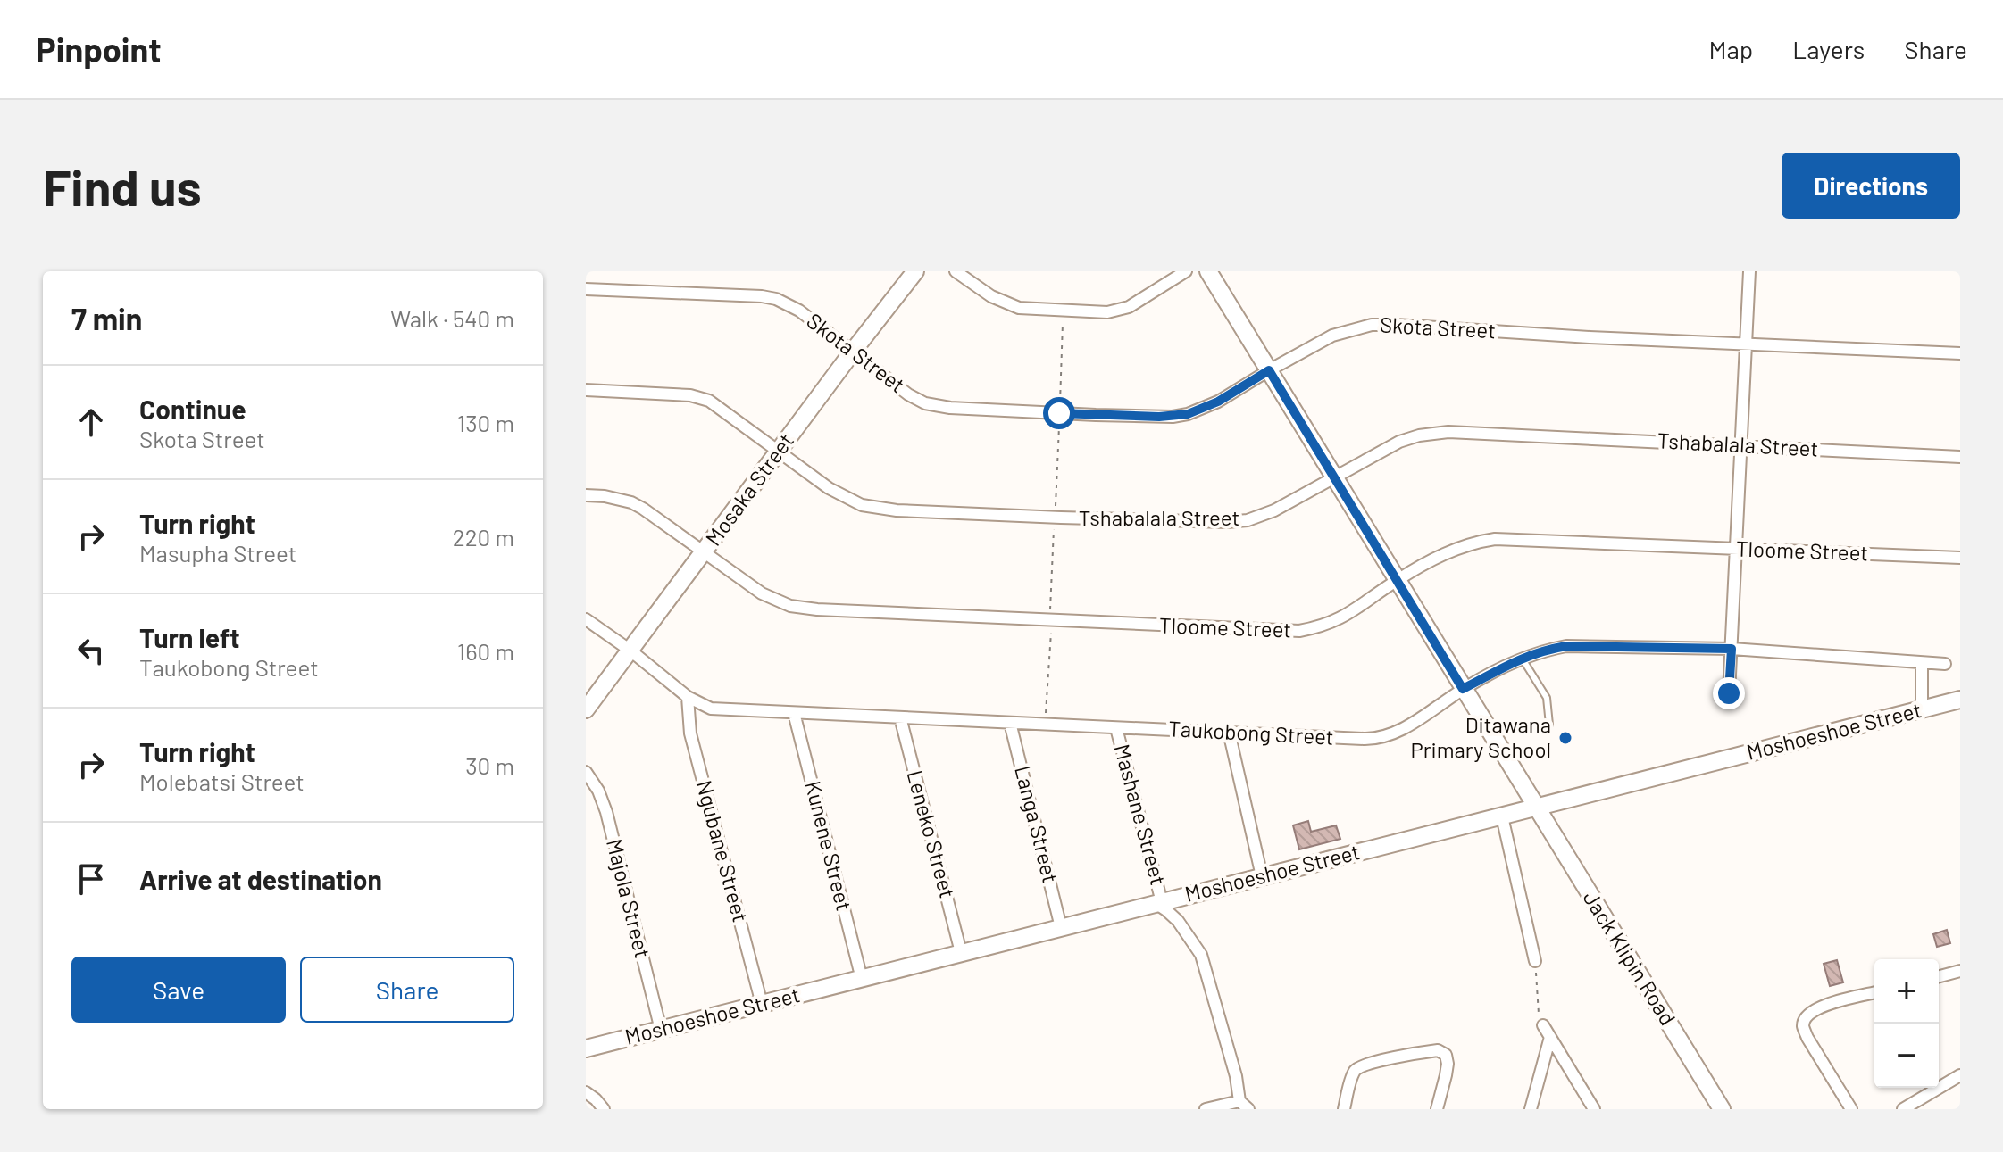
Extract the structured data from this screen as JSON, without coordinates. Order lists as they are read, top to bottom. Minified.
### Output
{"streets":{"street":["Skota Street","Tshabalala Street","Mosaka Street","Tloome Street","Moshoeshoe Street","Taukobong Street","Mashane Street","Langa Street","Leneko Street","Kunene Street","Ngubane Street","Majola Street","Jack Klipin Road"]},"crossings":[["Skota Street","Mosaka Street"],["Skota Street","Jack Klipin Road"],["Tshabalala Street","Mosaka Street"],["Tshabalala Street","Jack Klipin Road"],["Mosaka Street","Tloome Street"],["Mosaka Street","Taukobong Street"],["Tloome Street","Jack Klipin Road"],["Moshoeshoe Street","Mashane Street"],["Moshoeshoe Street","Langa Street"],["Moshoeshoe Street","Leneko Street"],["Moshoeshoe Street","Kunene Street"],["Moshoeshoe Street","Ngubane Street"],["Moshoeshoe Street","Majola Street"],["Moshoeshoe Street","Jack Klipin Road"],["Taukobong Street","Mashane Street"],["Taukobong Street","Langa Street"],["Taukobong Street","Leneko Street"],["Taukobong Street","Kunene Street"],["Taukobong Street","Ngubane Street"],["Taukobong Street","Jack Klipin Road"]],"places":["Ditawana Primary School"],"page":{"header":"Pinpoint","nav":["Map","Layers","Share"],"buttons":["Directions",["Save","Share"]],"title":"Find us","heading":["7 min","Walk · 540 m"],"list":[["Continue","Skota Street","130 m"],["Turn right","Masupha Street","220 m"],["Turn left","Taukobong Street","160 m"],["Turn right","Molebatsi Street","30 m"],"Arrive at destination"],"map_buttons":["+","−"]}}
